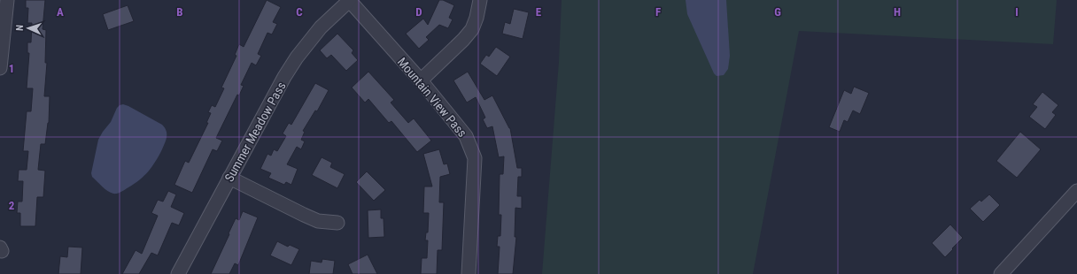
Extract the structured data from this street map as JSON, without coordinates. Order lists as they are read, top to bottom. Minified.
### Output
{"streets":{"street":["Mountain View Pass","Summer Meadow Pass"]},"crossings":[["Mountain View Pass","Summer Meadow Pass"]],"north":"left","grid":{"columns":["A","B","C","D","E","F","G","H","I"],"rows":["1","2"]}}
